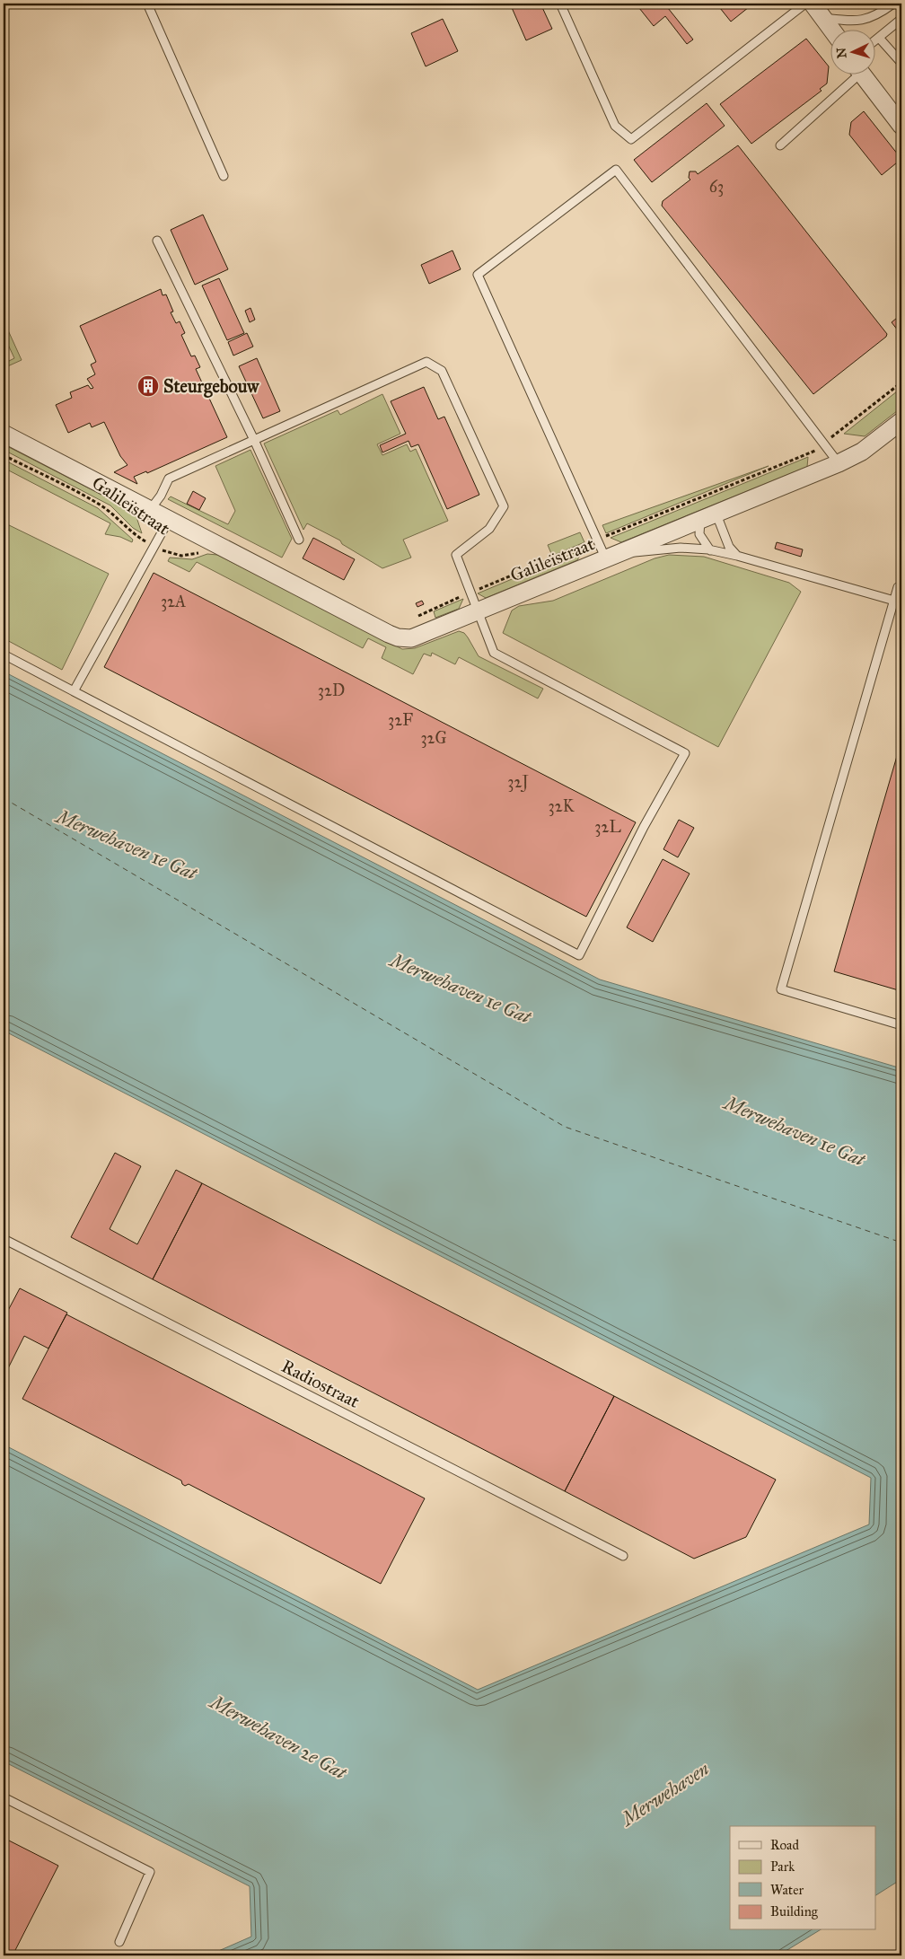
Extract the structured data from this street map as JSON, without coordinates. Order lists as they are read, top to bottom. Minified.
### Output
{"streets":{"street":["Galileïstraat"],"lane":["Radiostraat"]},"water":["Merwehaven 1e Gat","Merwehaven 2e Gat","Merwehaven"],"places":{"building":["Steurgebouw"]},"house_numbers":["63","32A","32D","32F","32G","32J","32K","32L"],"legend":["Road","Park","Water","Building"],"north":"left"}
